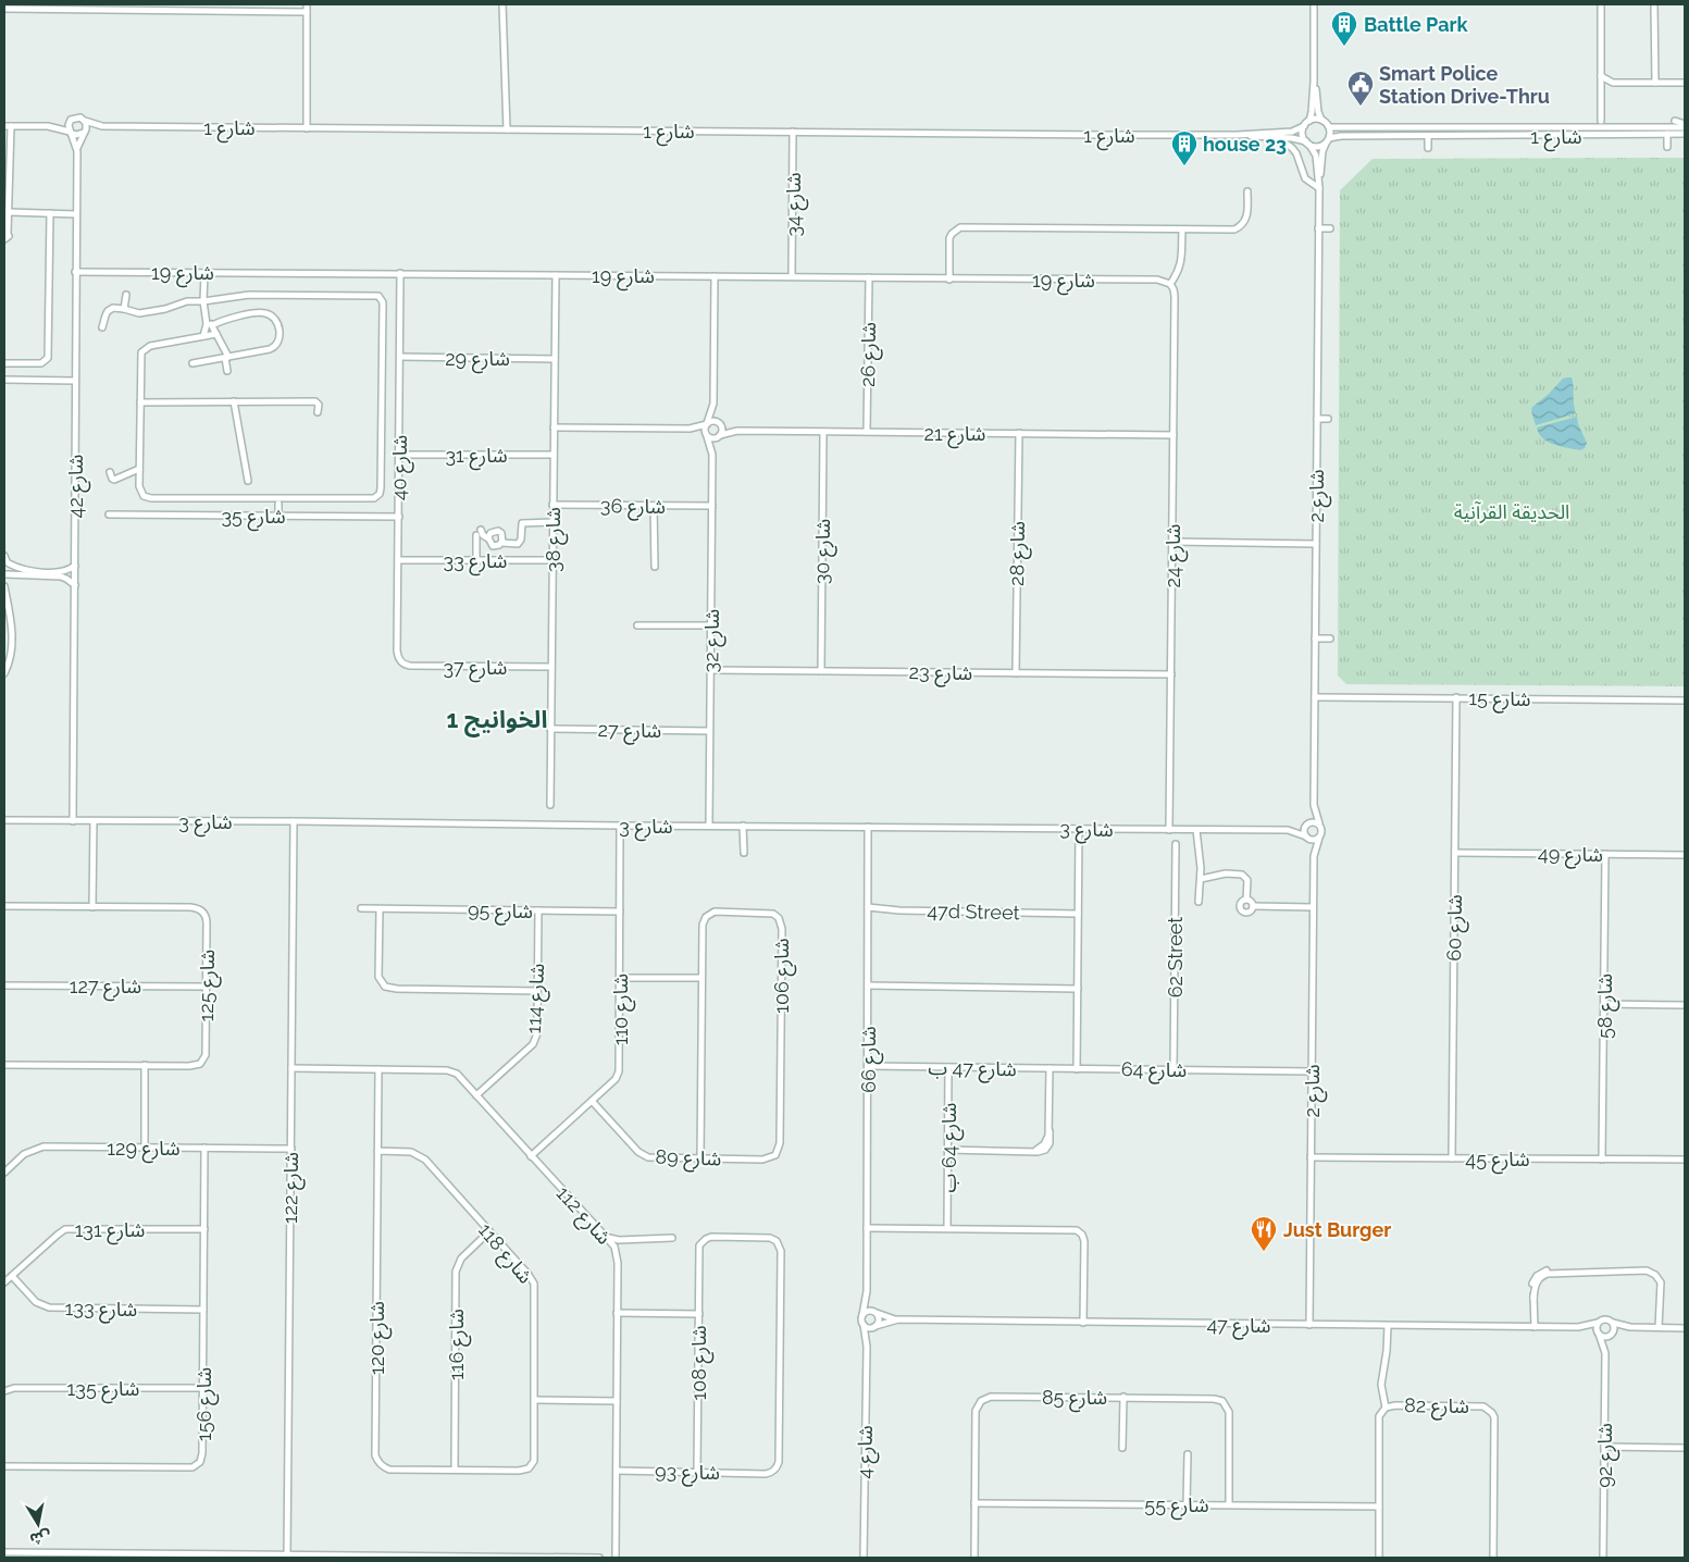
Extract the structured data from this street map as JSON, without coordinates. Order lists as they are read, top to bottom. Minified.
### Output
{"streets":{"street":["شارع 1","شارع 34","شارع 19","شارع 26","شارع 29","شارع 21","شارع 31","شارع 40","شارع 42","شارع 2","شارع 36","شارع 35","شارع 38","شارع 30","شارع 28","شارع 24","شارع 33","شارع 32","شارع 37","شارع 23","شارع 15","شارع 27","شارع 3","شارع 49","شارع 95","47d Street","شارع 60","62 Street","شارع 106","شارع 127","شارع 125","شارع 114","شارع 58","شارع 110","شارع 66","شارع 47 ب","شارع 64","شارع 129","شارع 64 ب","شارع 89","شارع 45","شارع 122","شارع 112","شارع 131","شارع 118","شارع 133","شارع 47","شارع 120","شارع 116","شارع 108","شارع 135","شارع 85","شارع 156","شارع 82","شارع 4","شارع 92","شارع 93","شارع 55"]},"crossings":[["شارع 1","شارع 34"],["شارع 1","شارع 42"],["شارع 1","شارع 2"],["شارع 34","شارع 19"],["شارع 19","شارع 26"],["شارع 19","شارع 40"],["شارع 19","شارع 42"],["شارع 19","شارع 38"],["شارع 19","شارع 24"],["شارع 26","شارع 21"],["شارع 29","شارع 40"],["شارع 29","شارع 38"],["شارع 21","شارع 30"],["شارع 21","شارع 28"],["شارع 21","شارع 24"],["شارع 21","شارع 32"],["شارع 31","شارع 40"],["شارع 31","شارع 38"],["شارع 40","شارع 35"],["شارع 40","شارع 33"],["شارع 40","شارع 37"],["شارع 42","شارع 3"],["شارع 2","شارع 15"],["شارع 2","شارع 3"],["شارع 2","شارع 64"],["شارع 2","شارع 45"],["شارع 2","شارع 47"],["شارع 36","شارع 38"],["شارع 36","شارع 32"],["شارع 38","شارع 33"],["شارع 38","شارع 37"],["شارع 38","شارع 27"],["شارع 30","شارع 23"],["شارع 28","شارع 23"],["شارع 24","شارع 23"],["شارع 24","شارع 3"],["شارع 32","شارع 23"],["شارع 32","شارع 27"],["شارع 32","شارع 3"],["شارع 15","شارع 60"],["شارع 3","شارع 110"],["شارع 3","شارع 66"],["شارع 3","شارع 122"],["شارع 49","شارع 60"],["شارع 49","شارع 58"],["شارع 95","شارع 114"],["شارع 95","شارع 110"],["47d Street","شارع 66"],["شارع 60","شارع 45"],["62 Street","شارع 64"],["شارع 106","شارع 89"],["شارع 127","شارع 125"],["شارع 114","شارع 112"],["شارع 58","شارع 45"],["شارع 110","شارع 89"],["شارع 110","شارع 112"],["شارع 66","شارع 47 ب"],["شارع 66","شارع 47"],["شارع 66","شارع 4"],["شارع 47 ب","شارع 64"],["شارع 47 ب","شارع 64 ب"],["شارع 129","شارع 122"],["شارع 129","شارع 156"],["شارع 122","شارع 112"],["شارع 112","شارع 120"],["شارع 112","شارع 93"],["شارع 131","شارع 133"],["شارع 131","شارع 156"],["شارع 118","شارع 120"],["شارع 118","شارع 116"],["شارع 133","شارع 156"],["شارع 47","شارع 4"],["شارع 47","شارع 92"],["شارع 120","شارع 116"],["شارع 108","شارع 93"],["شارع 135","شارع 156"],["شارع 85","شارع 55"],["شارع 82","شارع 55"]],"districts":["الخوانيج 1"],"parks":["الحديقة القرآنية"],"places":{"building":["Battle Park","house 23"],"public building":["Smart Police Station Drive-Thru"],"restaurant":["Just Burger"]},"north":"bottom"}
